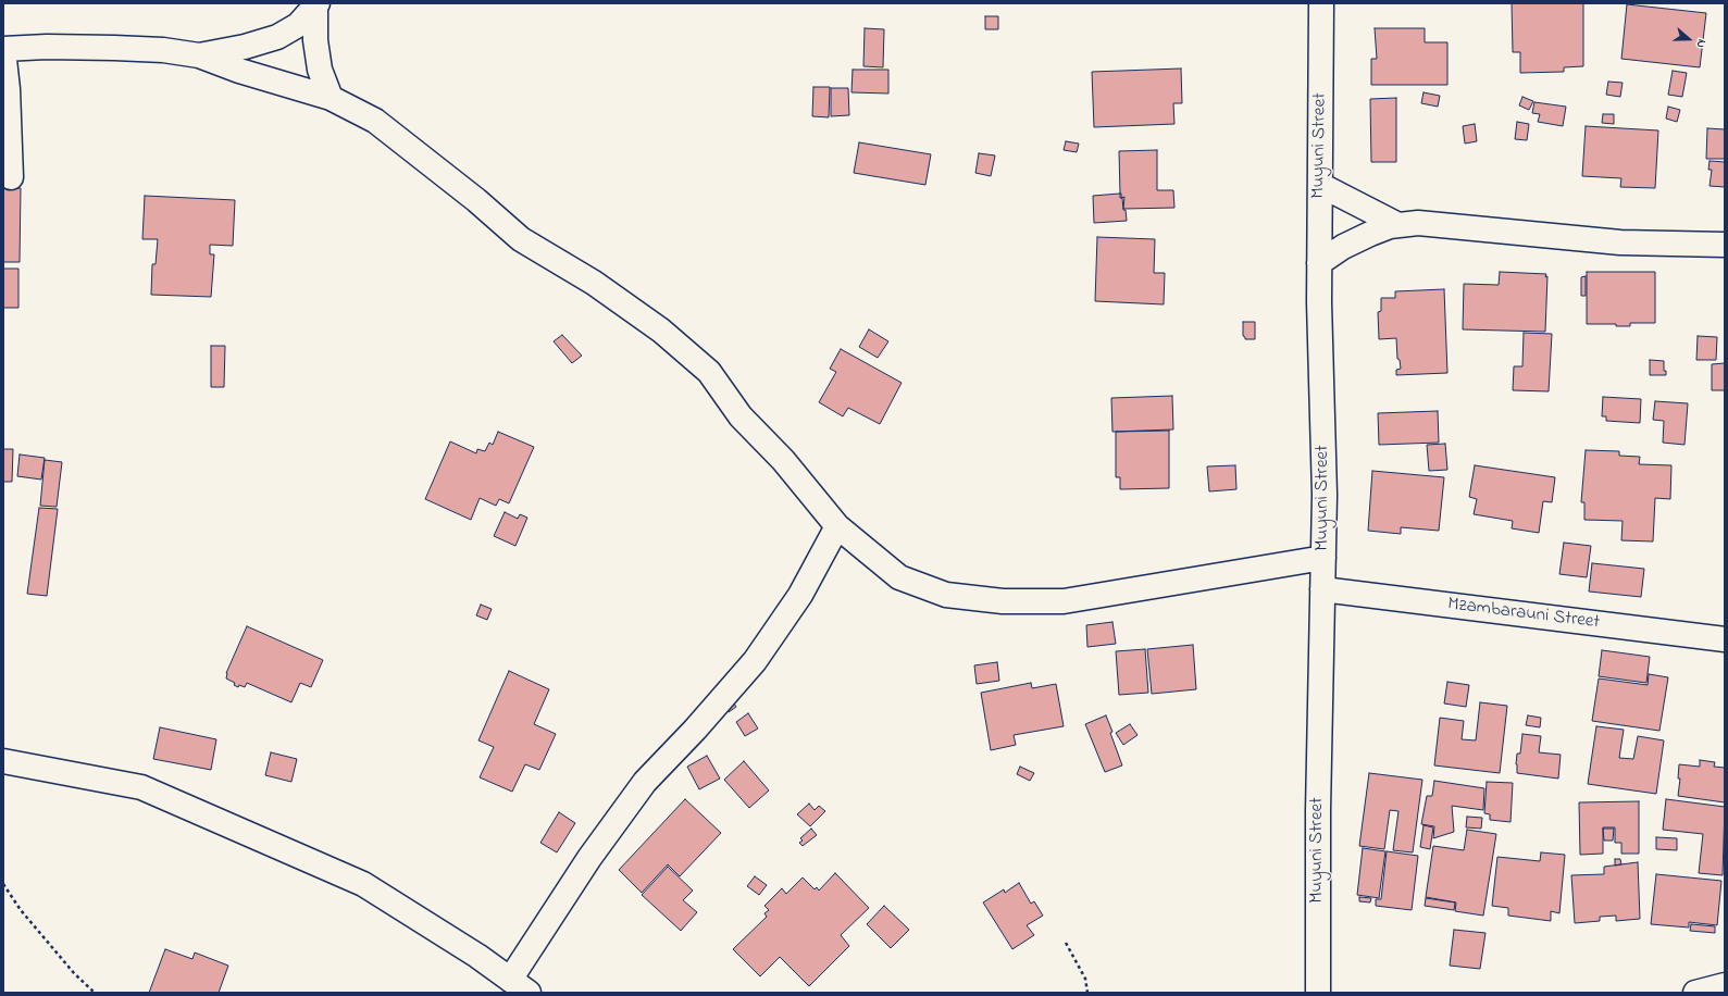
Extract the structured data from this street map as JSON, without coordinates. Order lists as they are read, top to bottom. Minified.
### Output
{"streets":{"street":["Muyuni Street","Mzambarauni Street"]},"crossings":[["Muyuni Street","Mzambarauni Street"]],"north":"right"}
